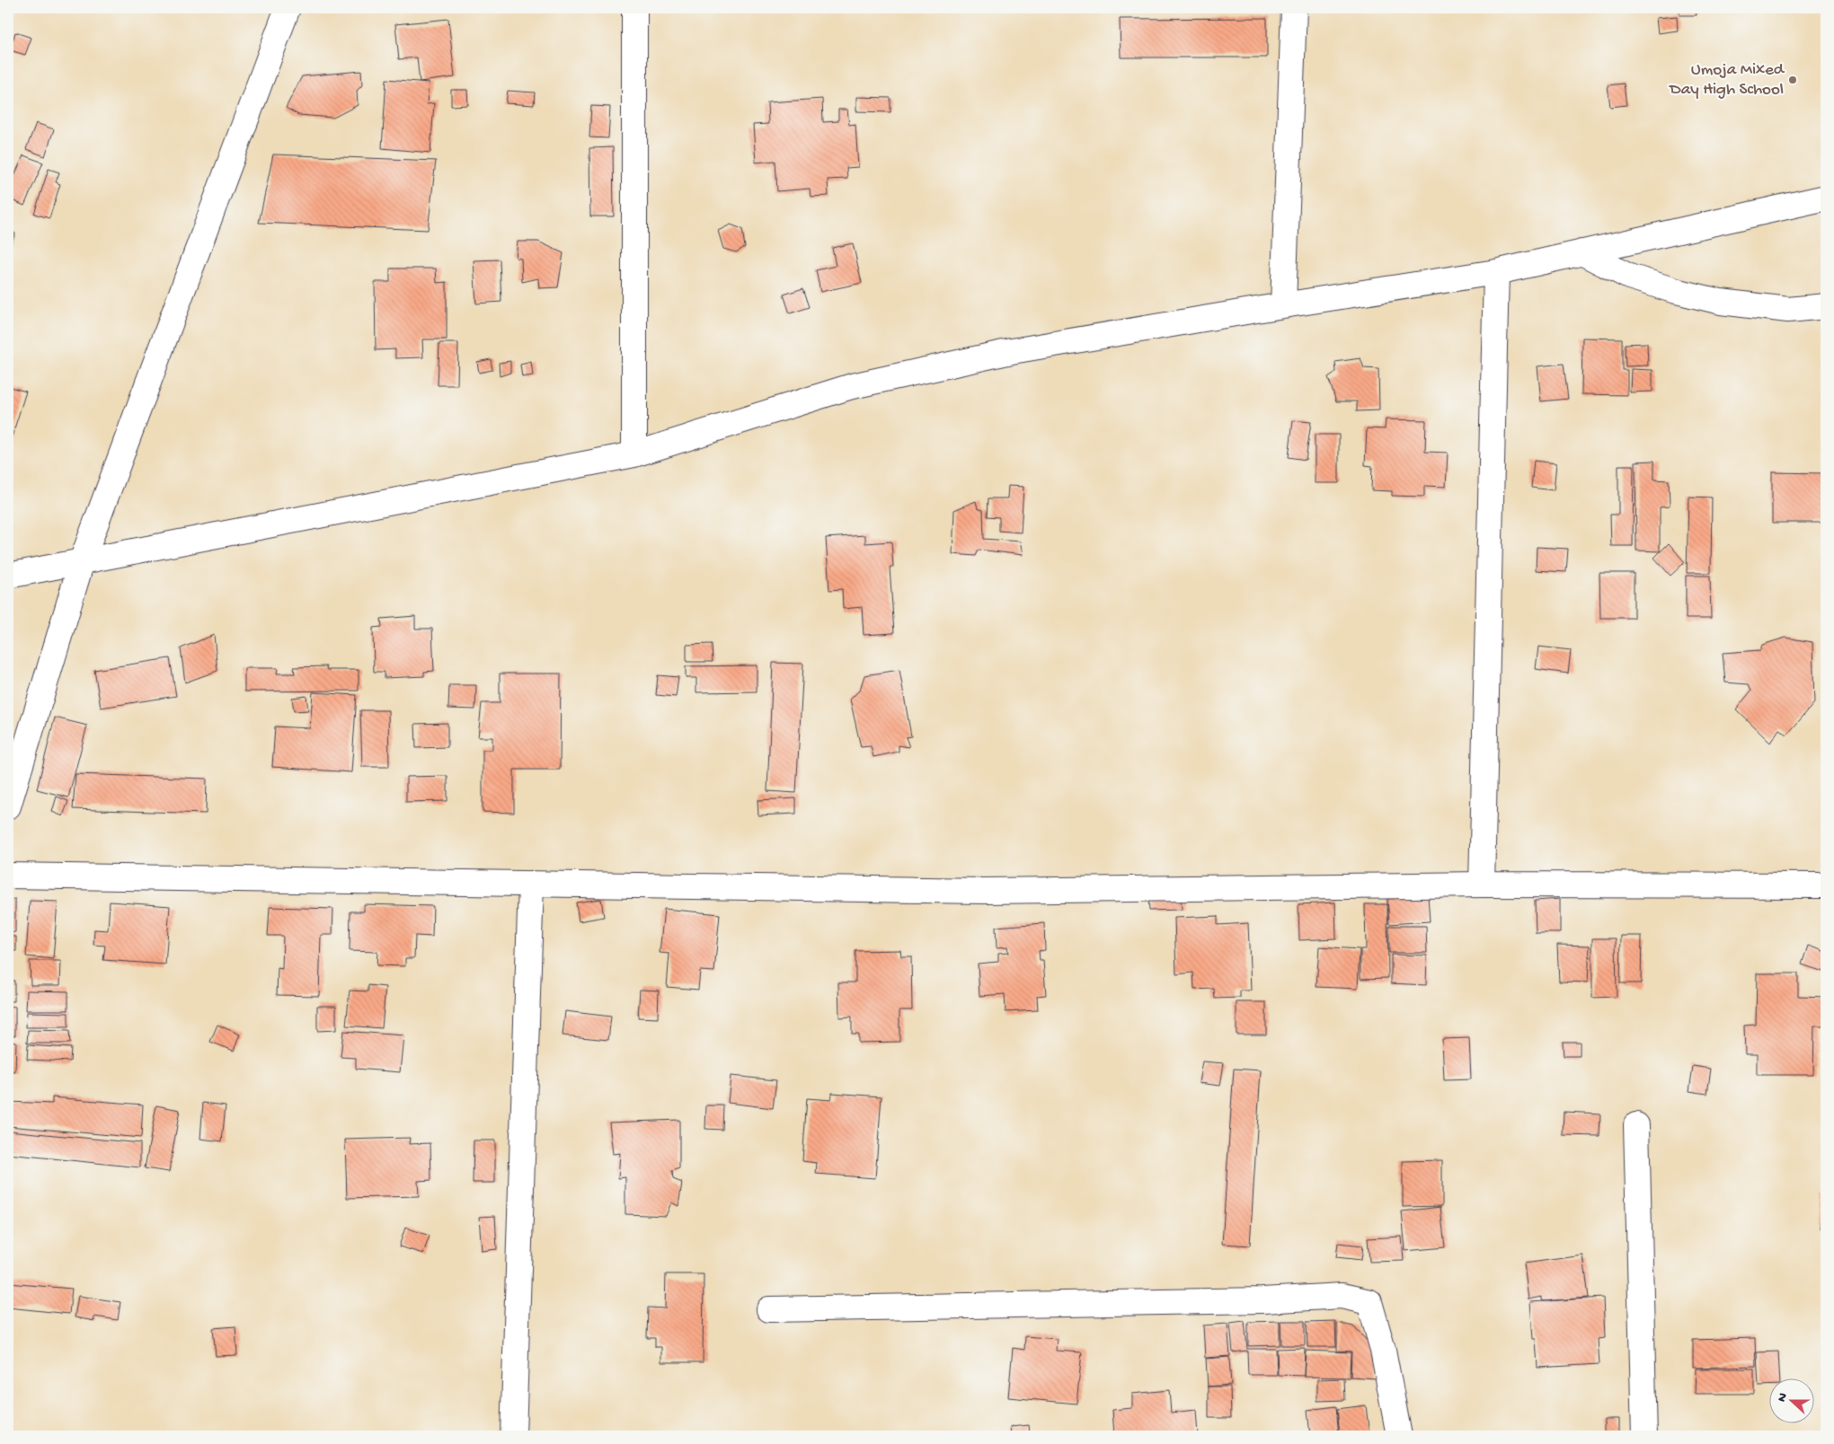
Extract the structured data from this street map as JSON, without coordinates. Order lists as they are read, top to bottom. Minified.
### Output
{"places":["Umoja Mixed Day High School"],"north":"left"}
